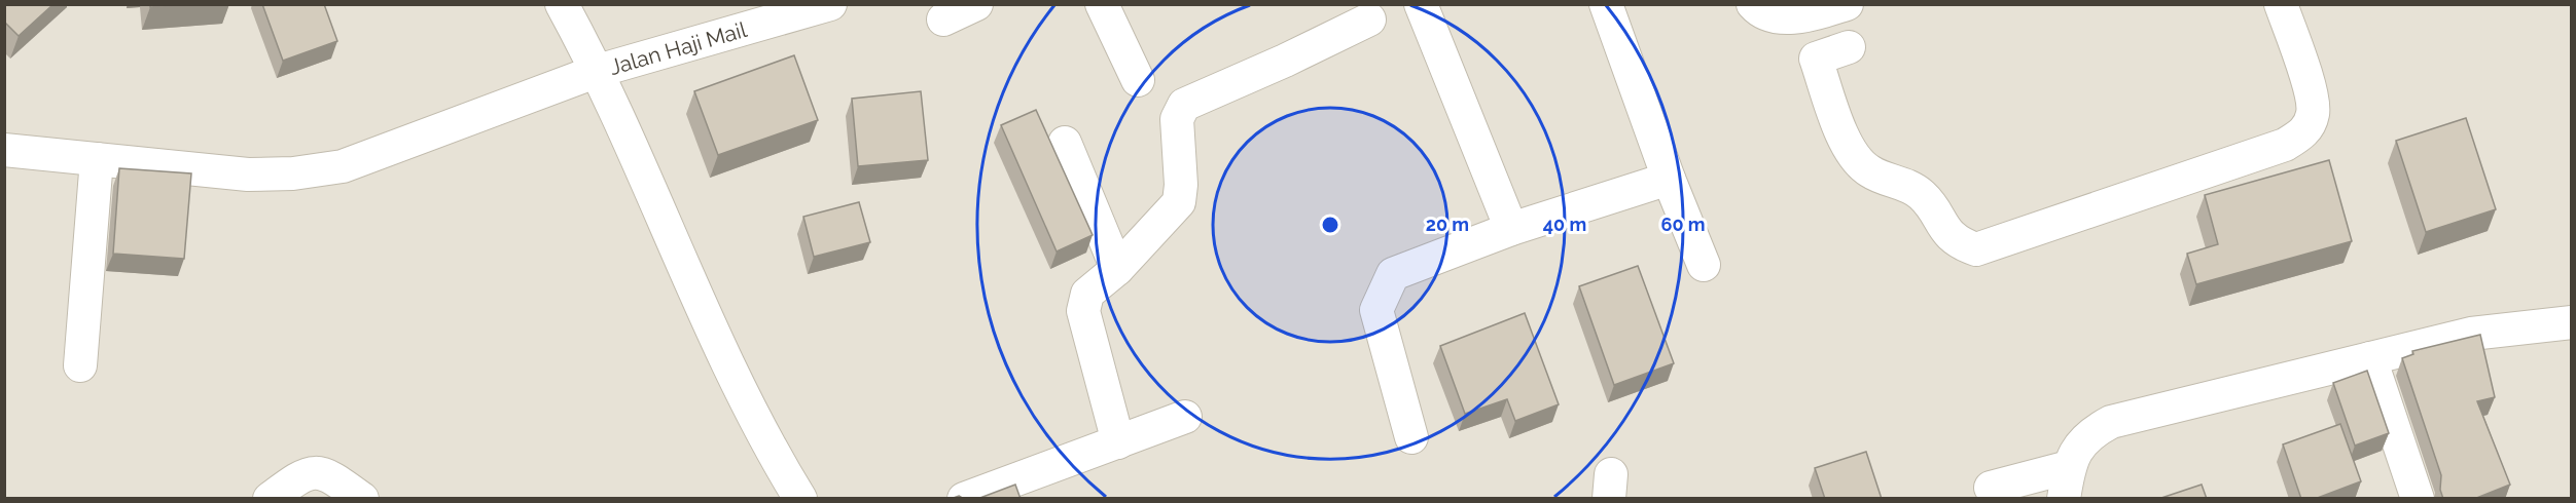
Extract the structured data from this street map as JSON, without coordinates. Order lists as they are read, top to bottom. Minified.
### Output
{"streets":{"street":["Jalan Haji Mail"]},"rings":["20 m","40 m","60 m"]}
